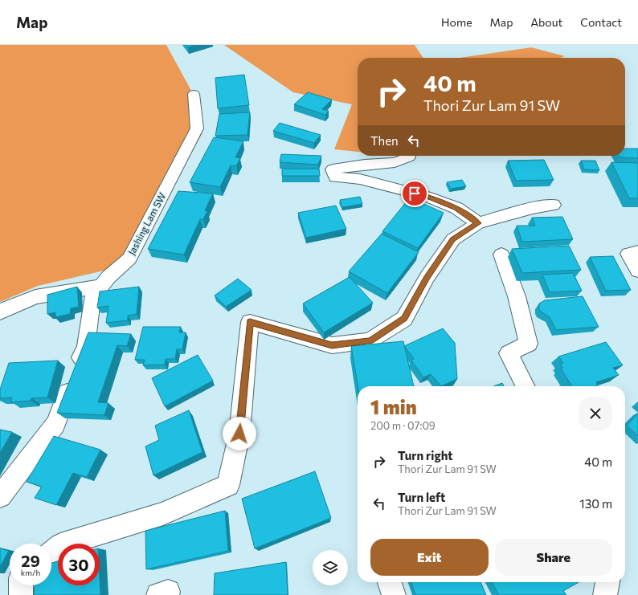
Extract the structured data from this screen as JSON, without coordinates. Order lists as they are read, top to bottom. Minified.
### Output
{"streets":{"street":["Jashing Lam SW"]},"page":{"header":"Map","nav":["Home","Map","About","Contact"],"turn":["40 m","Thori Zur Lam 91 SW"],"then":"Then","heading":["1 min","200 m · 07:09"],"list":[{"name":"Turn right","note":"Thori Zur Lam 91 SW","value":"40 m"},{"name":"Turn left","note":"Thori Zur Lam 91 SW","value":"130 m"}],"buttons":["Exit","Share"],"speed":"29 km/h","limit":"30"}}
